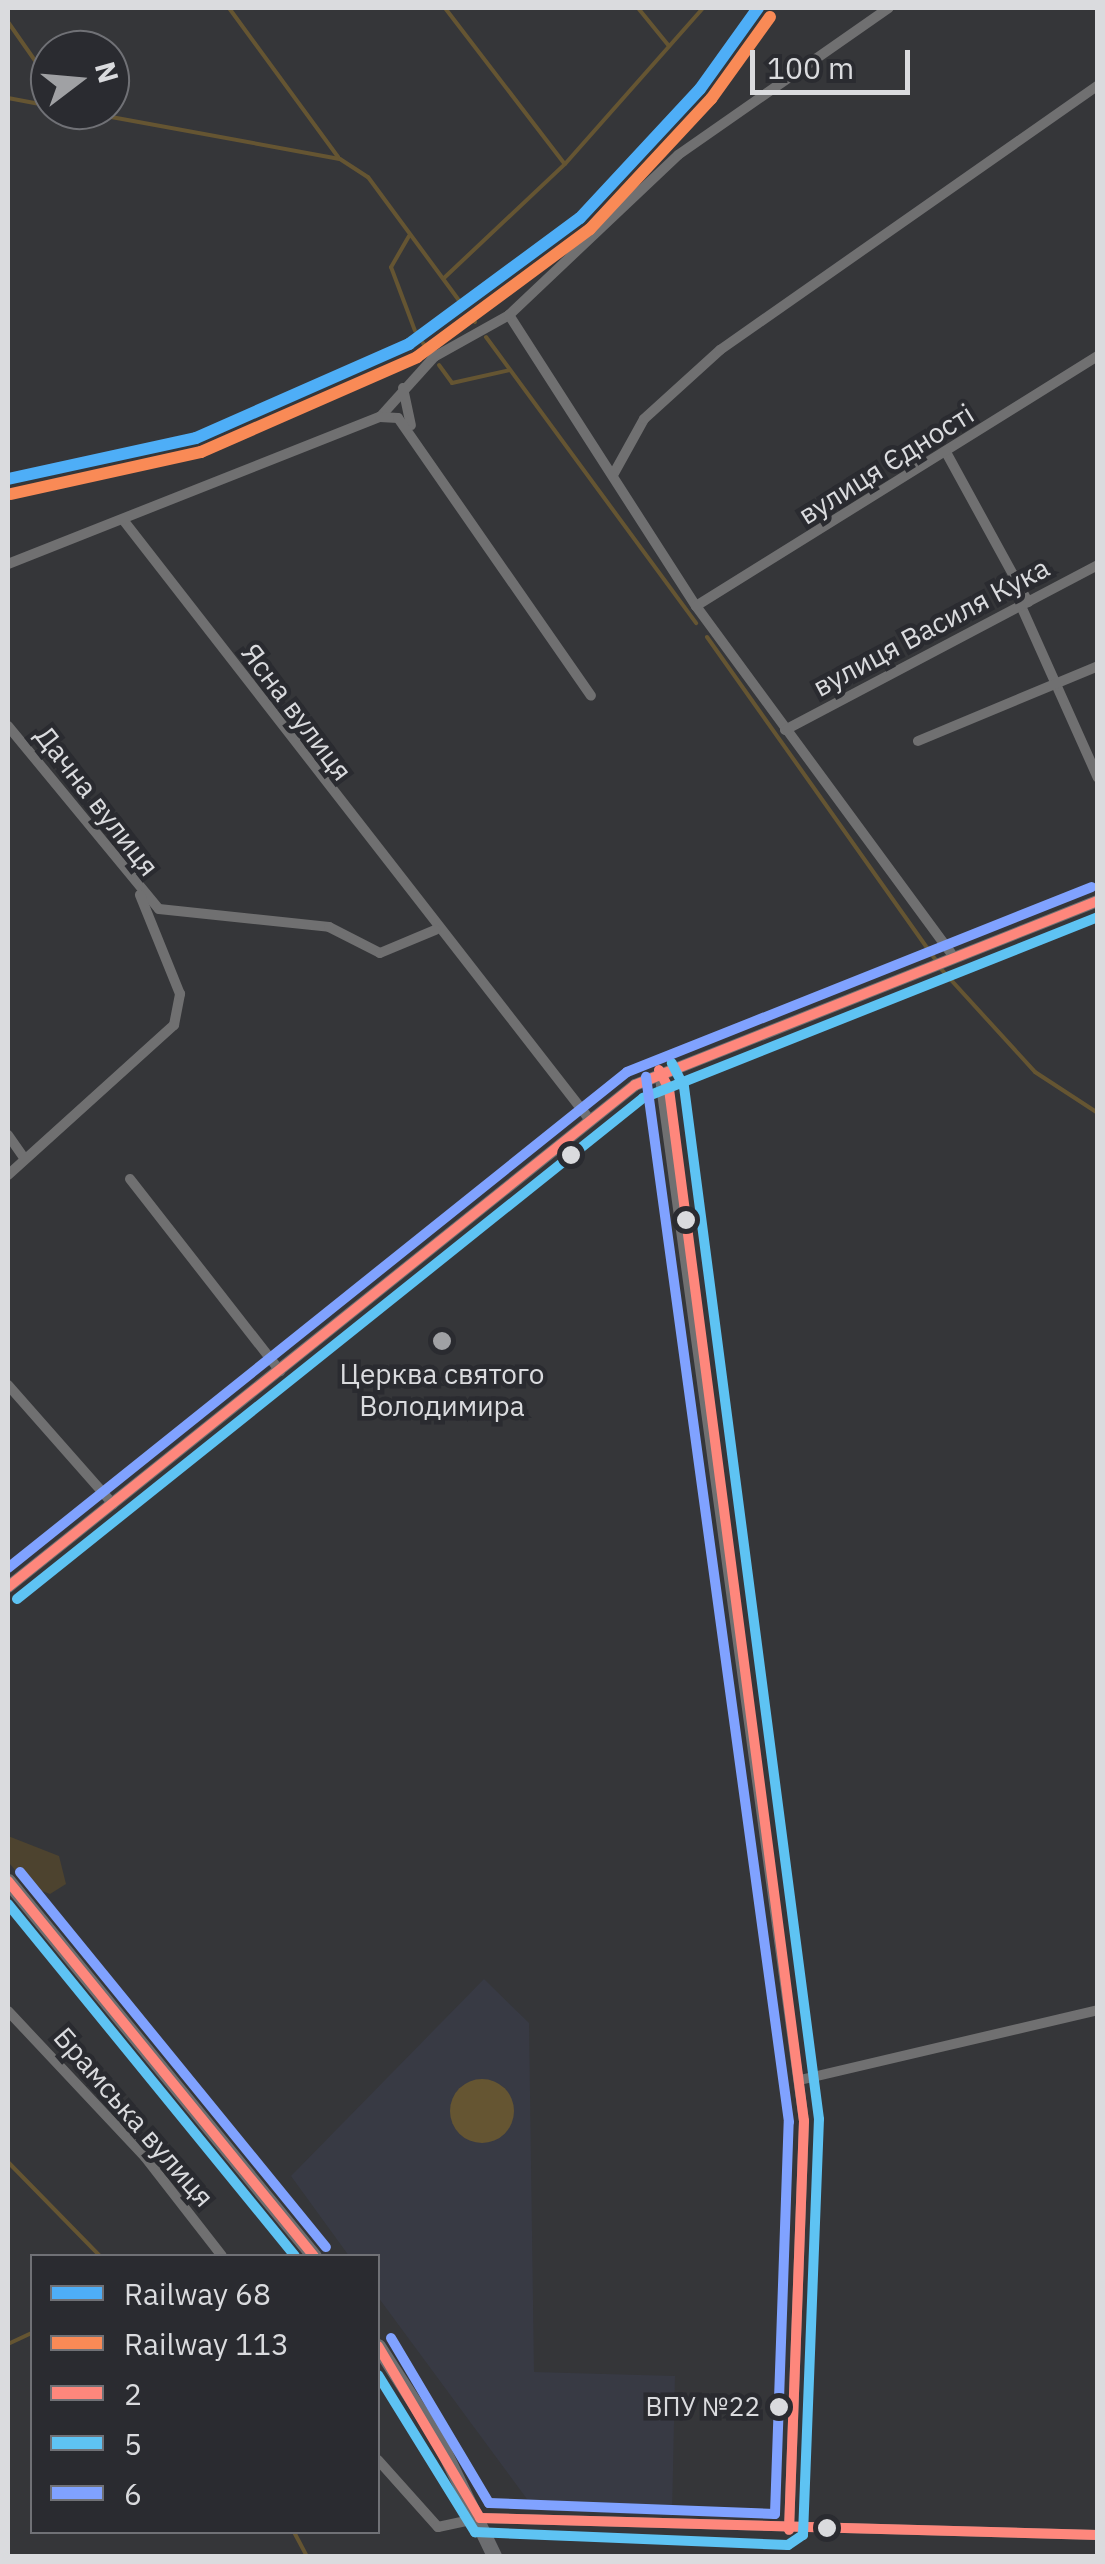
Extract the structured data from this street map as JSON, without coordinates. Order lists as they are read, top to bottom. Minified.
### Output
{"streets":{"street":["вулиця Єдності","вулиця Василя Кука","Ясна вулиця","Дачна вулиця","Брамська вулиця"]},"crossings":[["Ясна вулиця","Дачна вулиця"]],"places":["Церква святого Володимира","ВПУ №22"],"lines":["rail line 68","rail line 113","transit line 6","transit line 2","transit line 5"],"legend":["Railway 68","Railway 113","2","5","6"],"scale_bar":"100 m","north":"right"}
